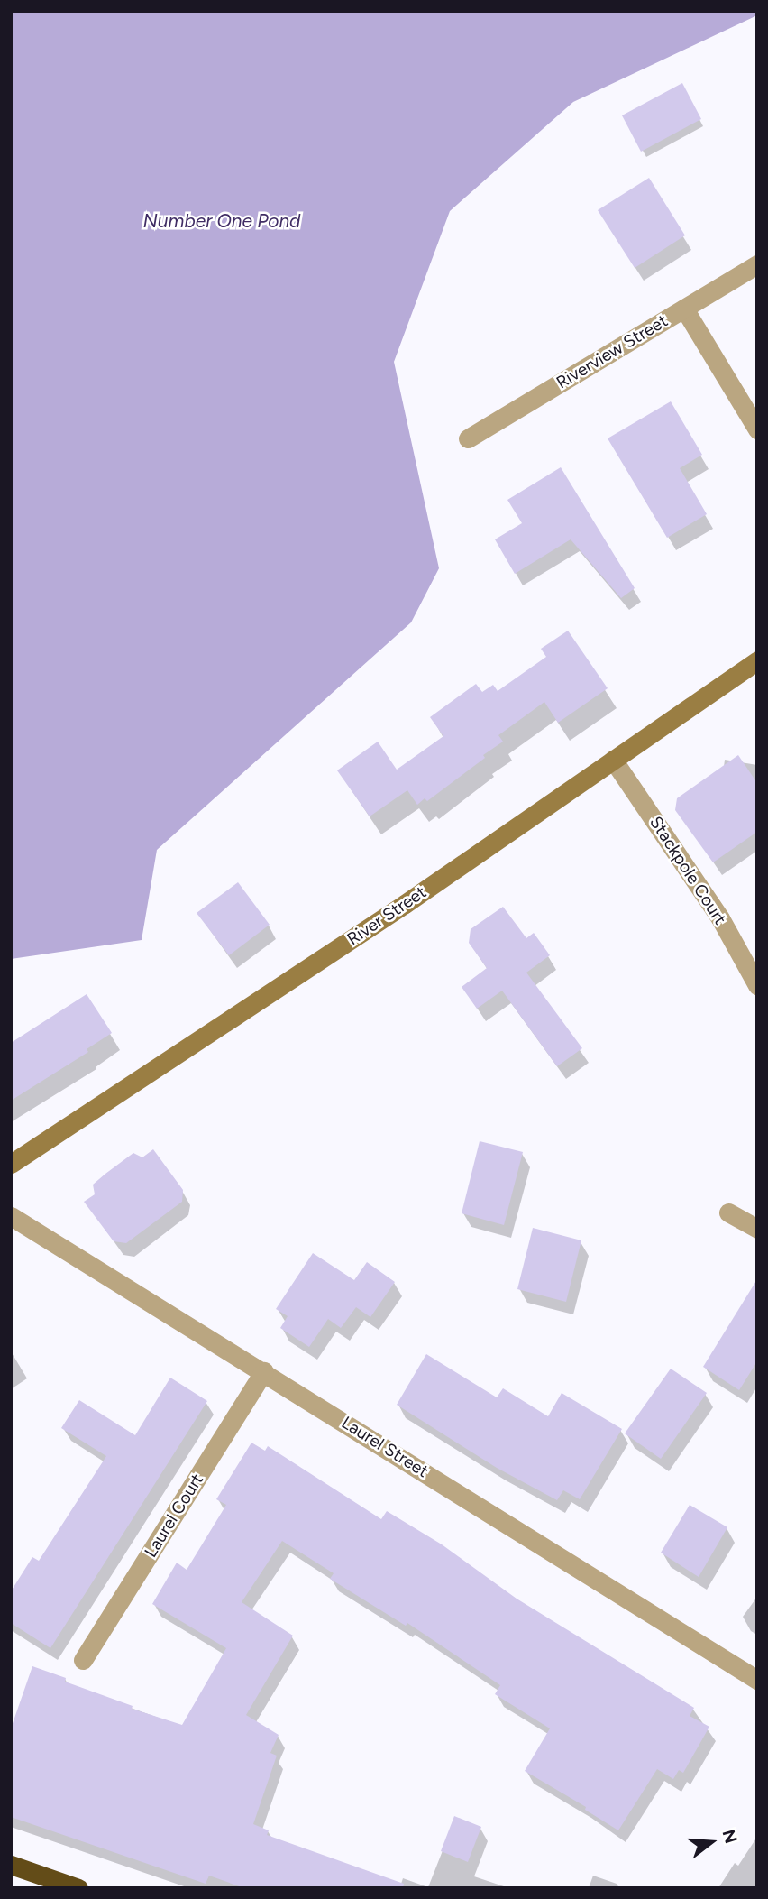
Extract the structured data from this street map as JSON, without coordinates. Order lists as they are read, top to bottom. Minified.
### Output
{"streets":{"street":["Riverview Street","Stackpole Court","River Street","Laurel Street","Laurel Court"]},"crossings":[["Stackpole Court","River Street"],["Laurel Street","Laurel Court"]],"water":["Number One Pond"],"north":"right"}
